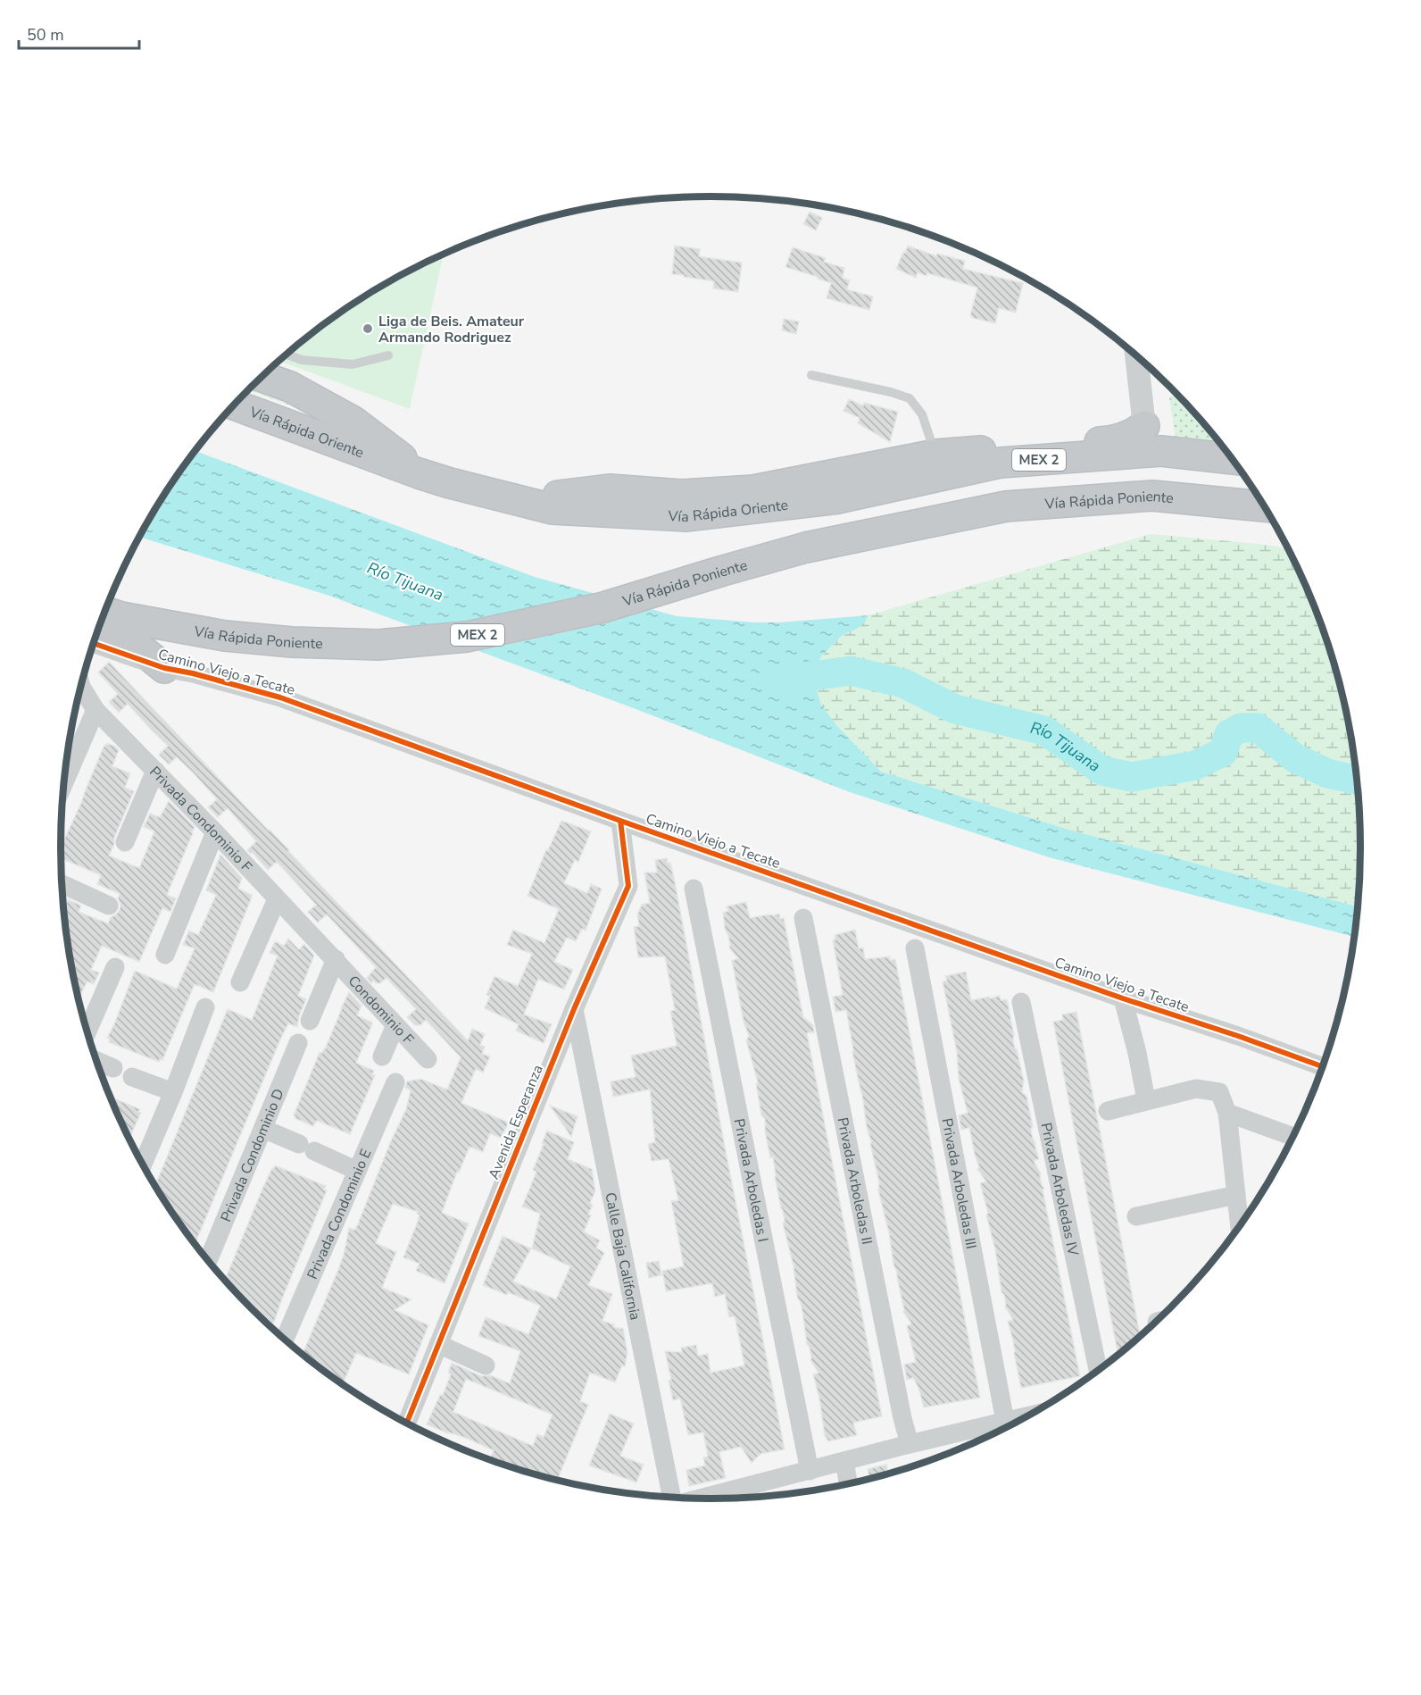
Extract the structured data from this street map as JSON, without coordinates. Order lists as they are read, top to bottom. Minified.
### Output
{"streets":{"highway":["Vía Rápida Oriente","MEX 2","Vía Rápida Poniente"],"street":["Camino Viejo a Tecate","Privada Condominio F","Condominio F","Avenida Esperanza","Privada Condominio D","Privada Arboledas I","Privada Arboledas II","Privada Arboledas III","Privada Arboledas IV","Privada Condominio E","Calle Baja California"]},"crossings":[["Camino Viejo a Tecate","Avenida Esperanza"],["Privada Condominio F","Condominio F"],["Avenida Esperanza","Calle Baja California"]],"water":["Río Tijuana"],"places":["Liga de Beis. Amateur Armando Rodriguez"],"scale_bar":"50 m"}
